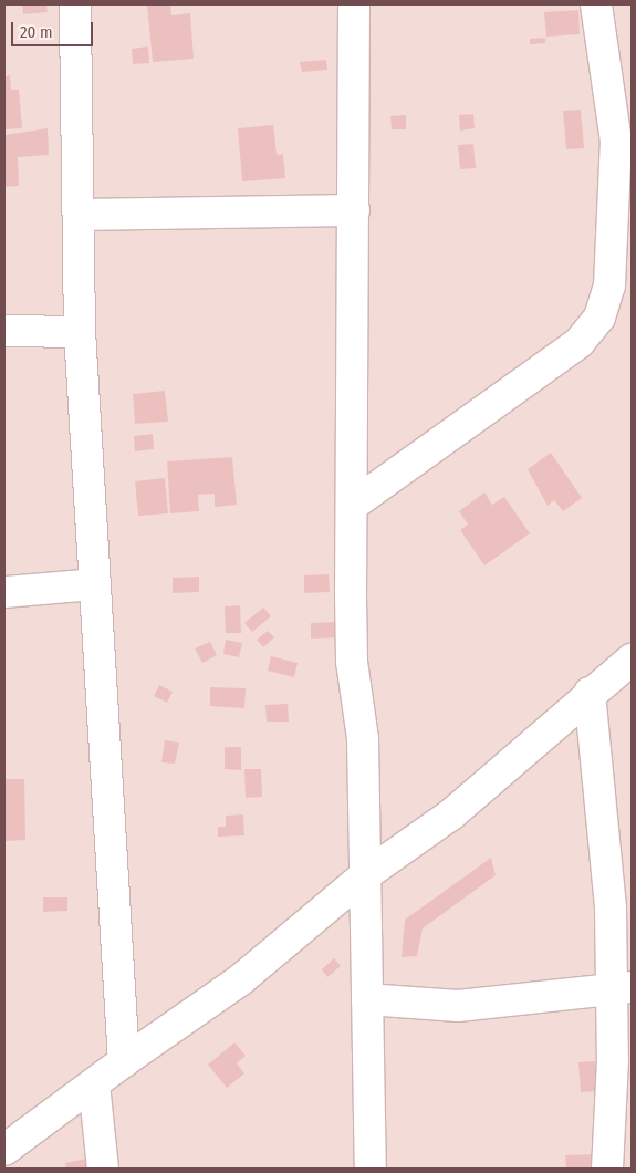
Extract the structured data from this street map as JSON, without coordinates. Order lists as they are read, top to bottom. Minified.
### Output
{"scale_bar":"20 m"}
